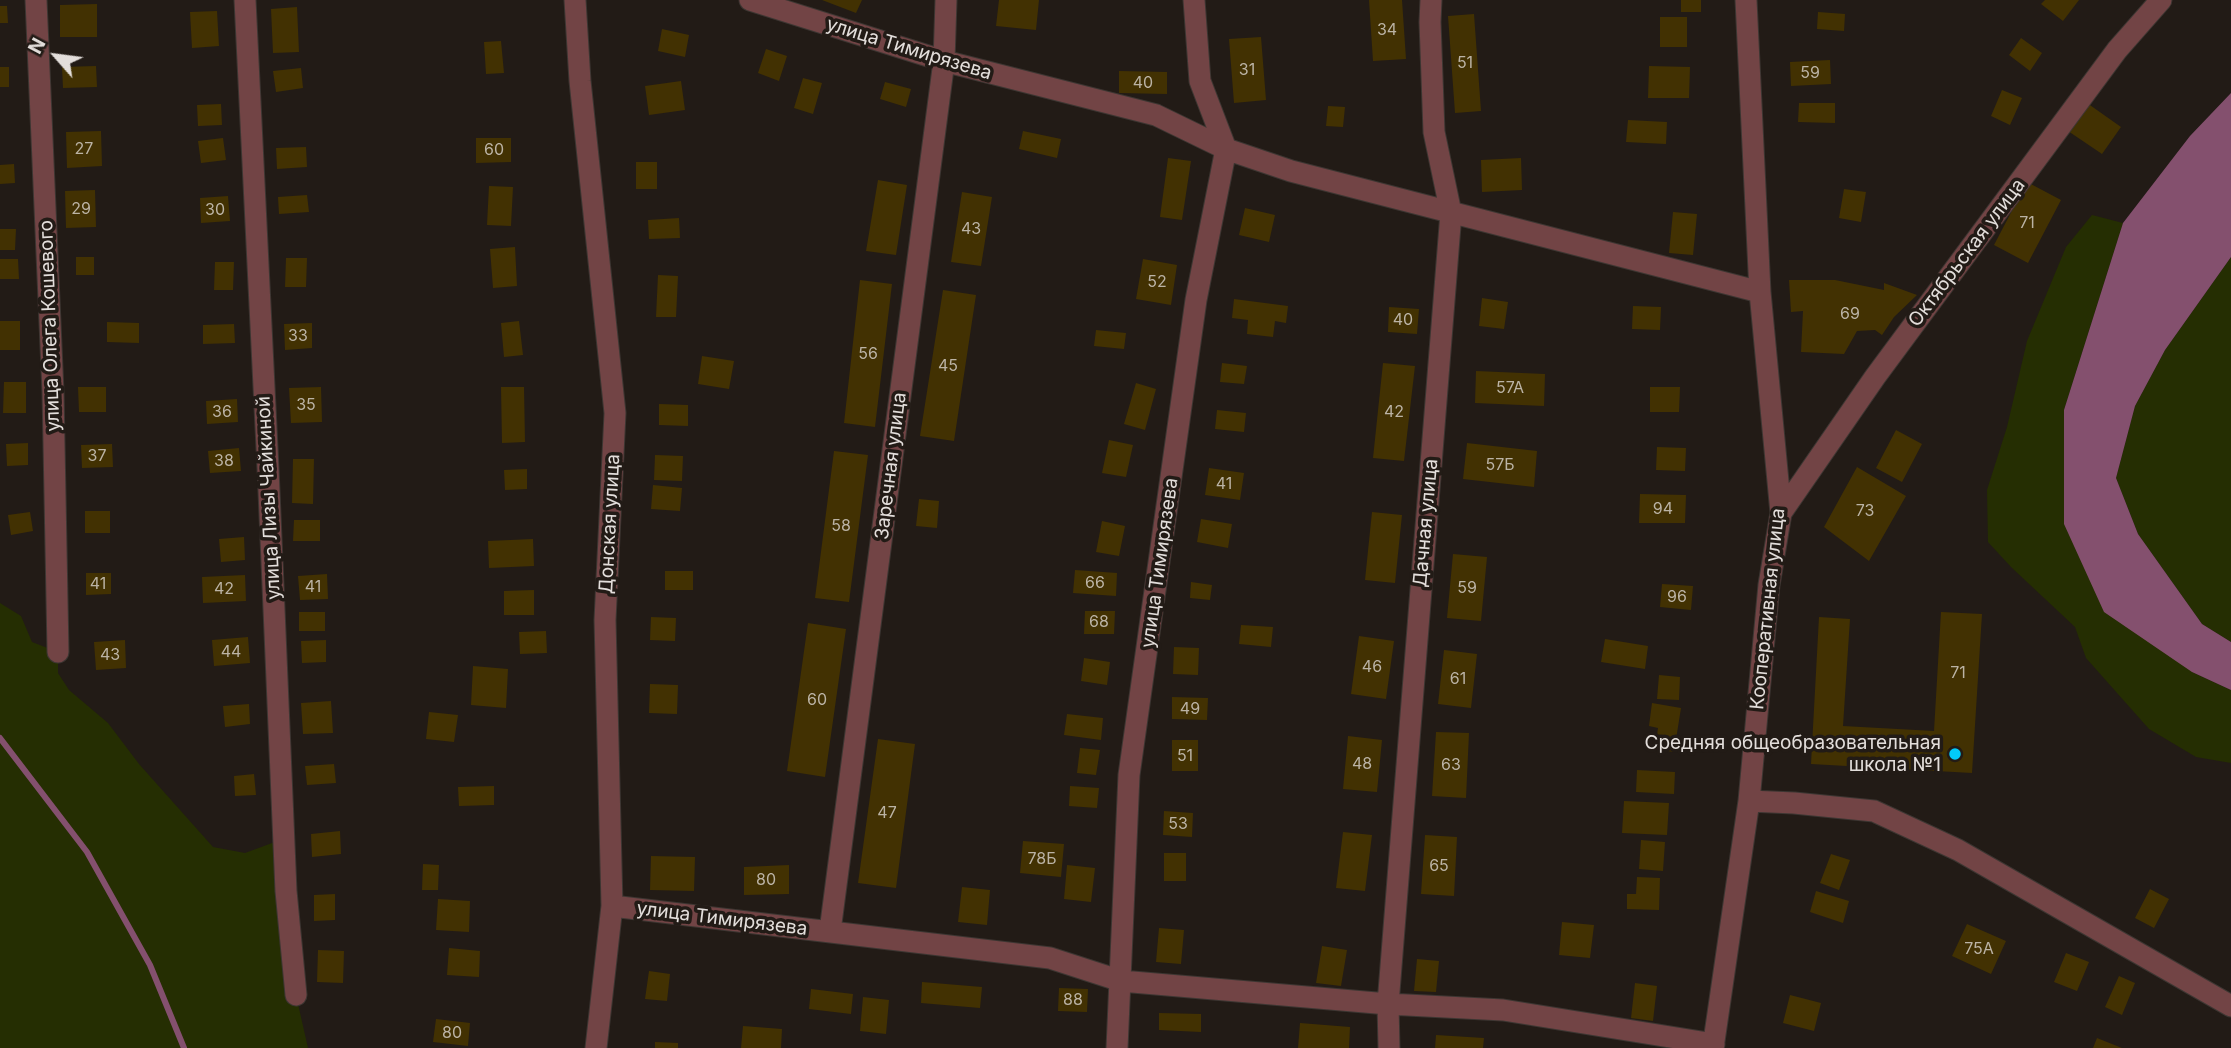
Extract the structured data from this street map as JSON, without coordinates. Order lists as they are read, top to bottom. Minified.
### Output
{"streets":{"street":["улица Тимирязева","Октябрьская улица","улица Олега Кошевого","Заречная улица","улица Лизы Чайкиной","Дачная улица","Донская улица","Кооперативная улица"]},"crossings":[["улица Тимирязева","Заречная улица"],["улица Тимирязева","Дачная улица"],["улица Тимирязева","Донская улица"],["улица Тимирязева","Кооперативная улица"],["Октябрьская улица","Кооперативная улица"]],"places":["Средняя общеобразовательная школа №1"],"house_numbers":["34","51","31","59","40","27","60","29","30","71","43","52","69","40","33","56","45","57А","35","36","42","37","38","57Б","41","94","73","58","66","41","41","59","42","96","68","44","43","46","71","61","60","49","51","48","63","47","53","78Б","65","80","75А","88","80"],"north":"top left"}
